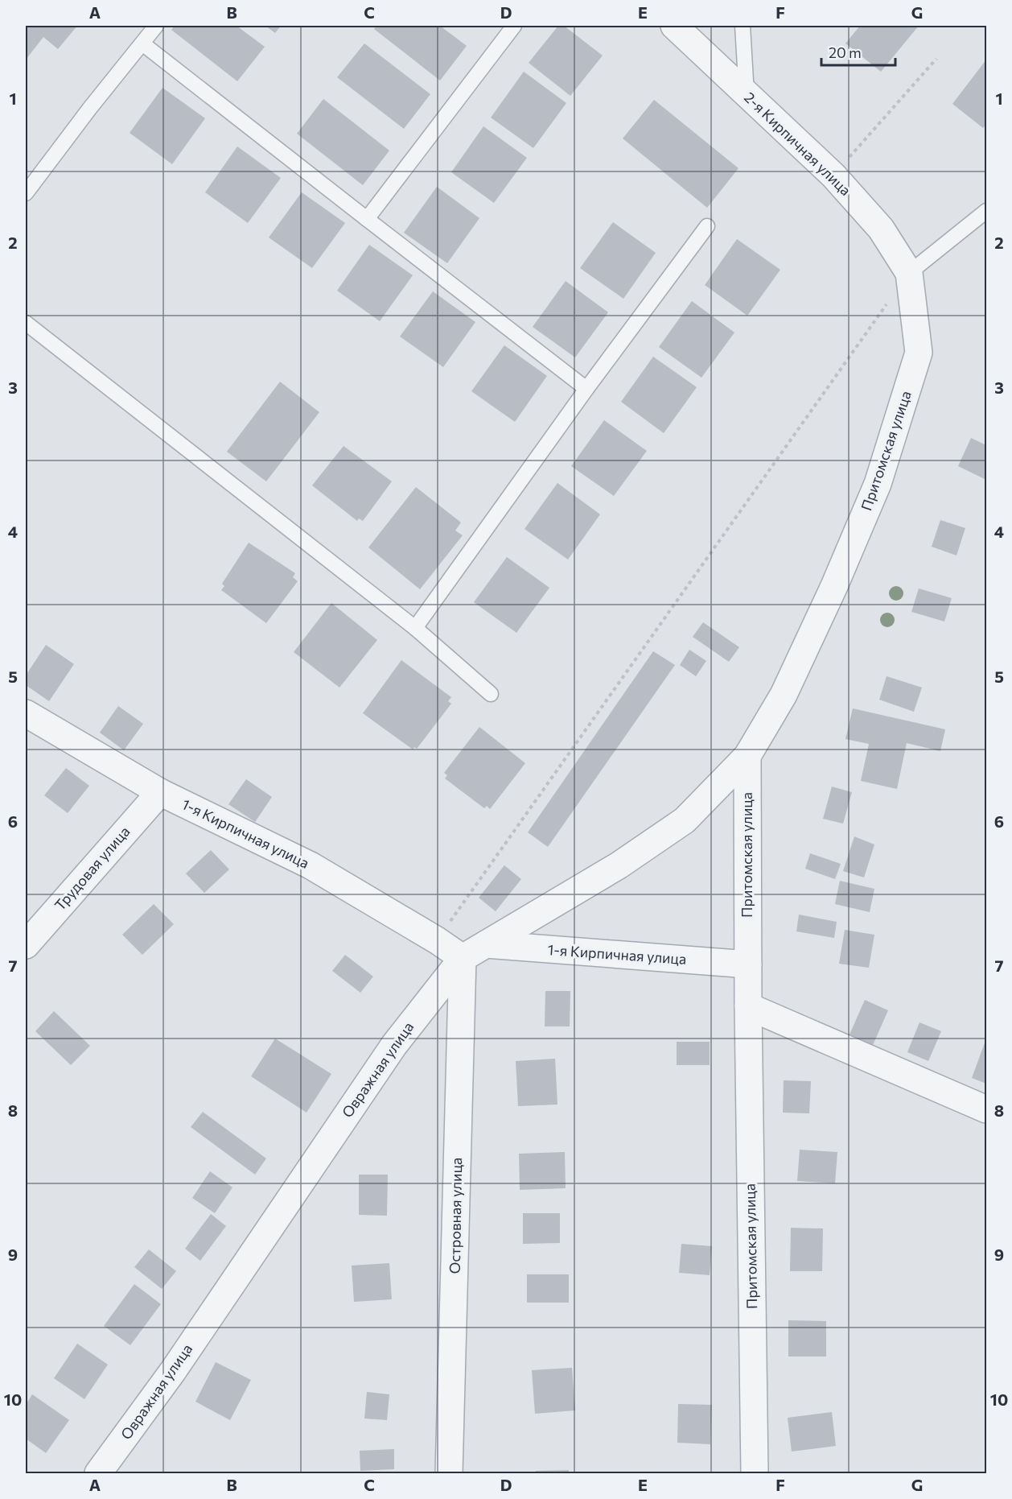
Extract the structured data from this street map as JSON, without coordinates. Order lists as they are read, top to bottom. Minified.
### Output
{"streets":{"street":["2-я Кирпичная улица","Притомская улица","1-я Кирпичная улица","Трудовая улица","Овражная улица","Островная улица"]},"crossings":[["2-я Кирпичная улица","Притомская улица"],["Притомская улица","1-я Кирпичная улица"],["Притомская улица","Овражная улица"],["1-я Кирпичная улица","Трудовая улица"],["1-я Кирпичная улица","Овражная улица"],["1-я Кирпичная улица","Островная улица"],["Овражная улица","Островная улица"]],"scale_bar":"20 m","grid":{"columns":["A","B","C","D","E","F","G"],"rows":["1","2","3","4","5","6","7","8","9","10"]}}
